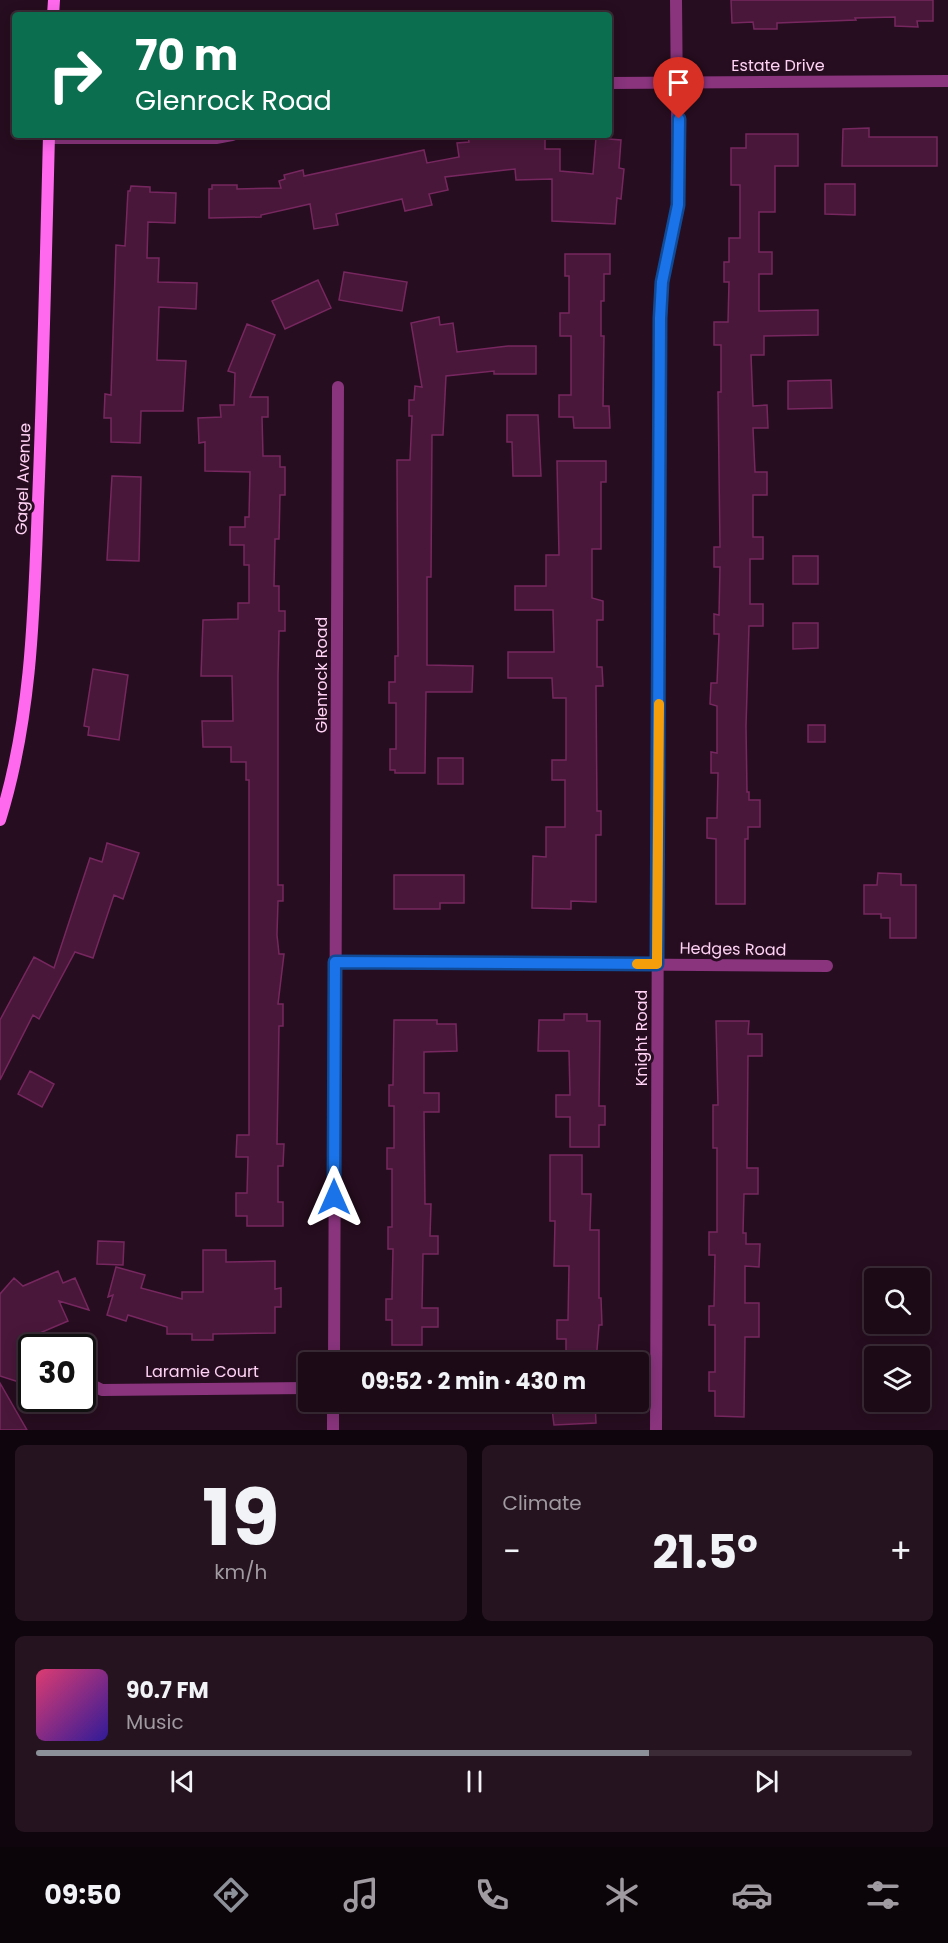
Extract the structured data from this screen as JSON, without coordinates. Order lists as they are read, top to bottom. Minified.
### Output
{"streets":{"street":["Estate Drive","Gagel Avenue","Glenrock Road","Hedges Road","Knight Road","Laramie Court"]},"crossings":[["Estate Drive","Knight Road"],["Glenrock Road","Hedges Road"],["Hedges Road","Knight Road"]],"page":{"turn":["70 m","Glenrock Road"],"limit":"30","trip":"09:52 · 2 min · 430 m","tile":[["19","km/h"],"Climate"],"heat":["−","21.5°","+"],"song":["90.7 FM","Music"],"tabs":"09:50"}}
